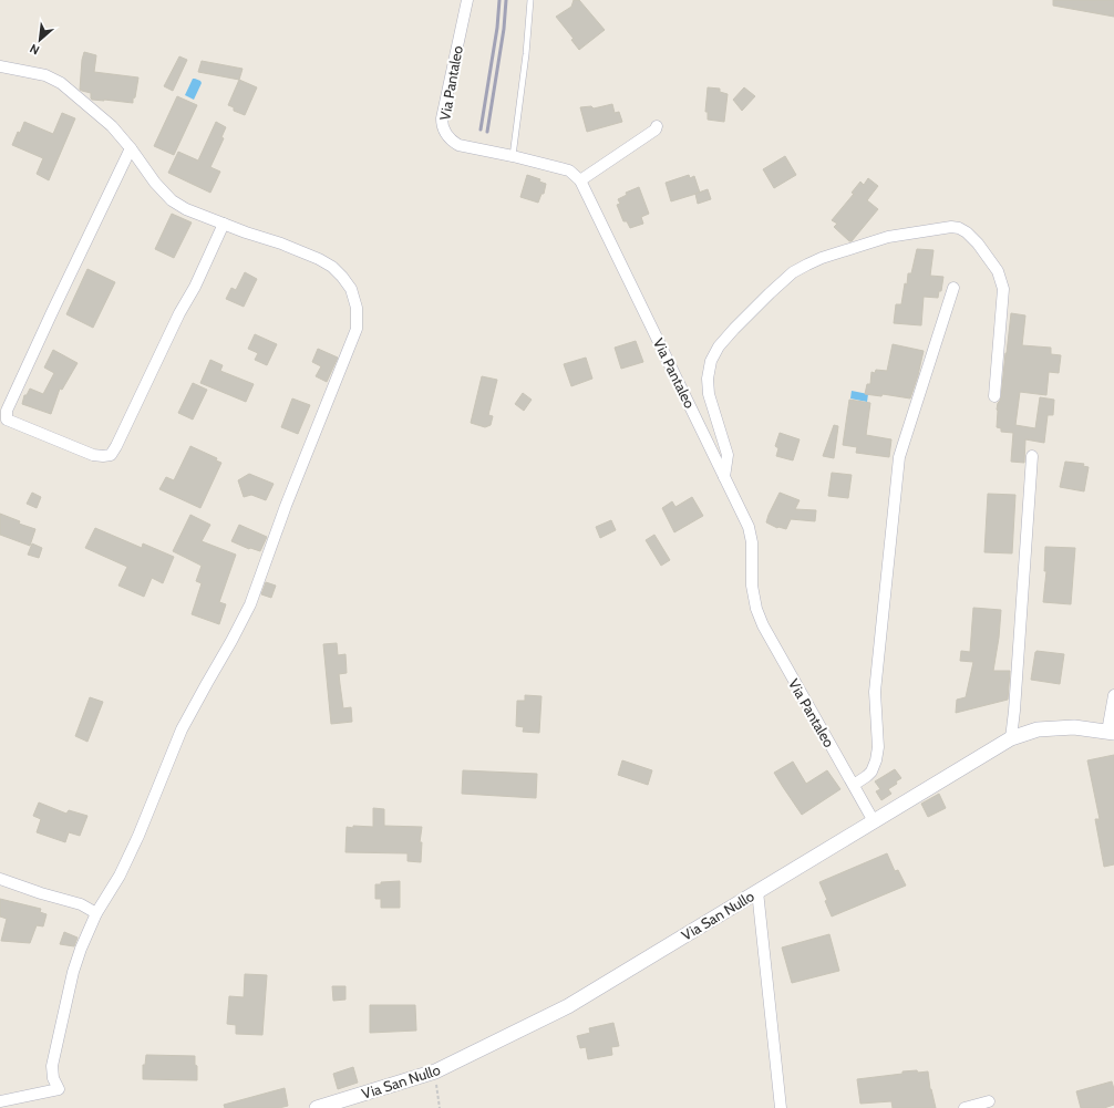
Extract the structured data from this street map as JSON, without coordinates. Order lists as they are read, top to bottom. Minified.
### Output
{"streets":{"street":["Via Pantaleo","Via San Nullo"]},"crossings":[["Via Pantaleo","Via San Nullo"]],"north":"bottom left"}
